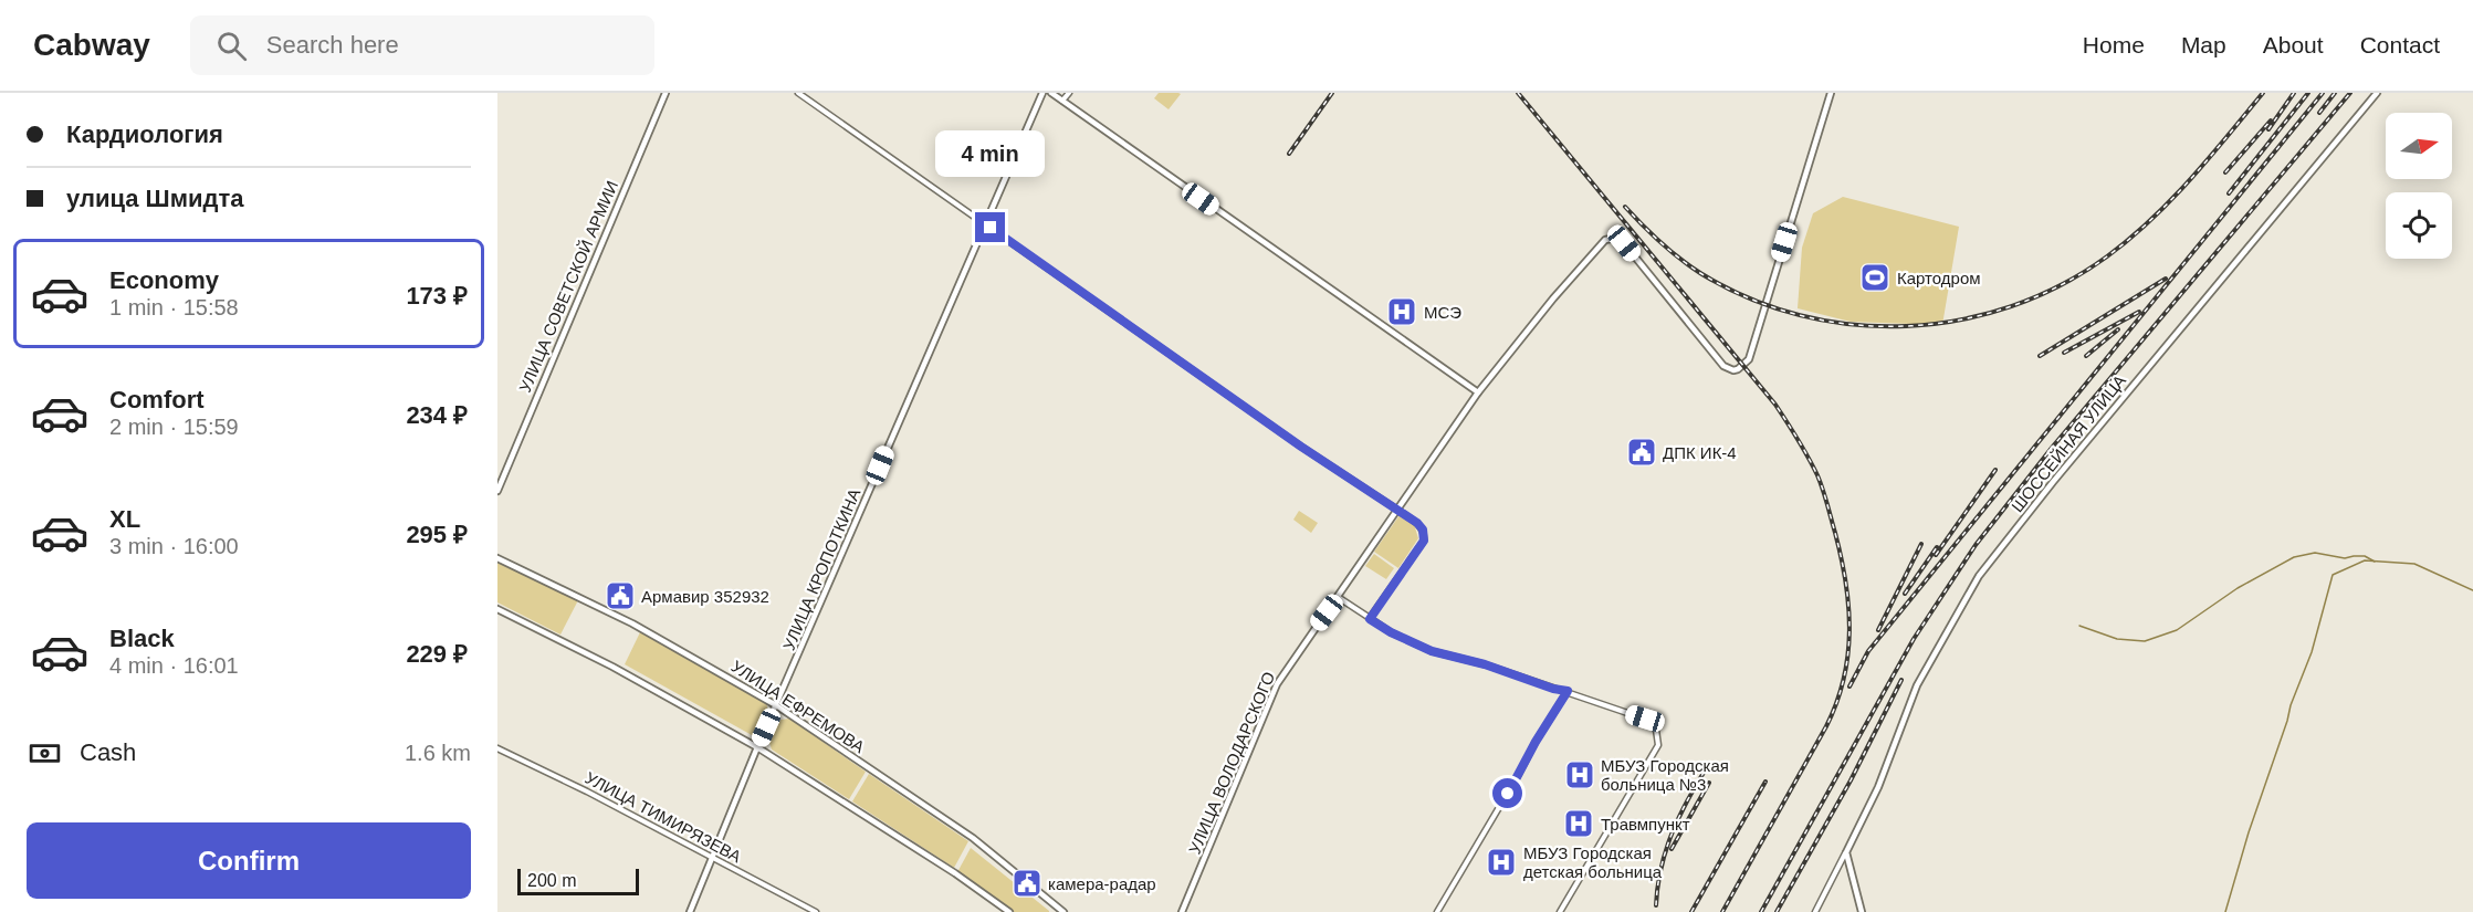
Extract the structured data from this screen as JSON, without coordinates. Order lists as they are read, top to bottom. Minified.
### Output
{"streets":{"main road":["УЛИЦА СОВЕТСКОЙ АРМИИ","ШОССЕЙНАЯ УЛИЦА","УЛИЦА КРОПОТКИНА","УЛИЦА ЕФРЕМОВА","УЛИЦА ВОЛОДАРСКОГО"],"street":["УЛИЦА ТИМИРЯЗЕВА"]},"crossings":[["УЛИЦА КРОПОТКИНА","УЛИЦА ЕФРЕМОВА"],["УЛИЦА КРОПОТКИНА","УЛИЦА ТИМИРЯЗЕВА"]],"places":{"sports":["Картодром"],"hospital":["МСЭ","МБУЗ Городская больница №3","Травмпункт","МБУЗ Городская детская больница"],"public building":["ДПК ИК-4","Армавир 352932","камера-радар"]},"scale_bar":"200 m","north":"right","page":{"header":"Cabway","search":"Search here","nav":["Home","Map","About","Contact"],"banner":["Кардиология","улица Шмидта"],"bubble":"4 min","list":[{"name":"Economy","note":"1 min · 15:58","value":"173 ₽"},{"name":"Comfort","note":"2 min · 15:59","value":"234 ₽"},{"name":"XL","note":"3 min · 16:00","value":"295 ₽"},{"name":"Black","note":"4 min · 16:01","value":"229 ₽"}],"pay":["Cash","1.6 km"],"buttons":"Confirm","scale":"200 m"}}
